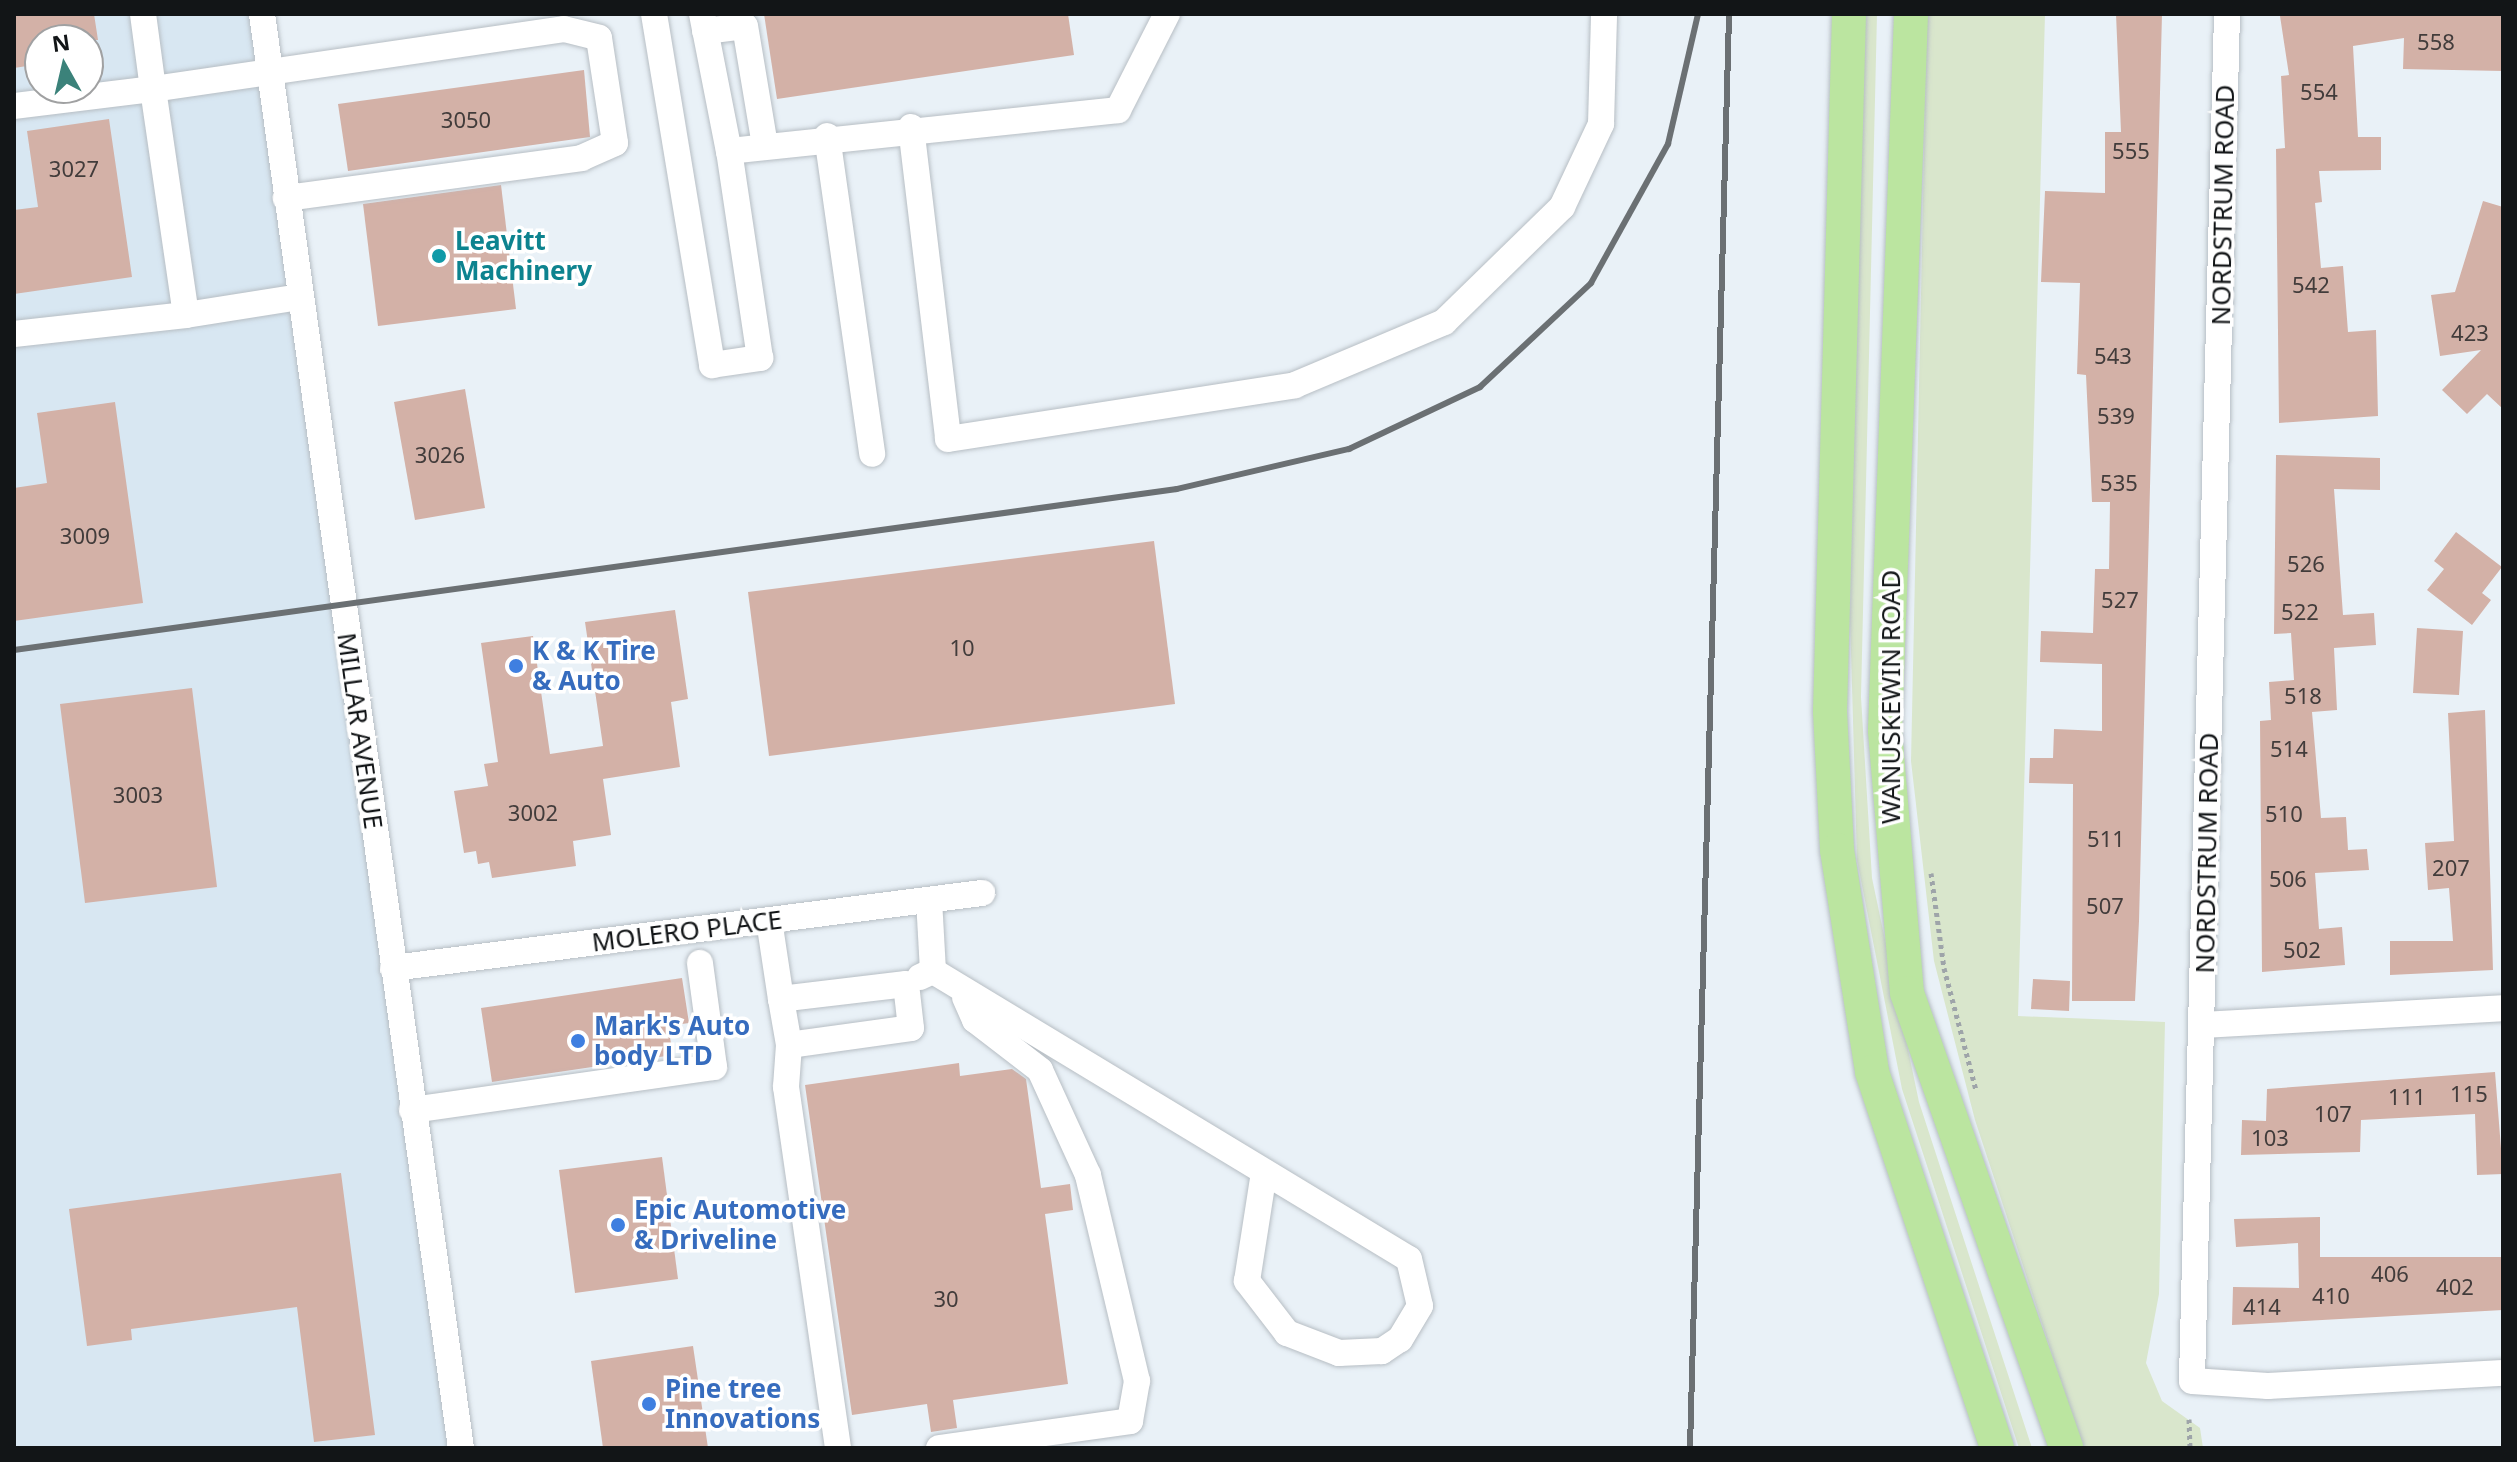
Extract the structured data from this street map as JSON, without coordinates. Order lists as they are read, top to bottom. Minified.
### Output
{"streets":{"main road":["WANUSKEWIN ROAD"],"street":["NORDSTRUM ROAD","MILLAR AVENUE","MOLERO PLACE"]},"crossings":[["MILLAR AVENUE","MOLERO PLACE"]],"places":["Leavitt Machinery","K & K Tire & Auto","Mark's Auto body LTD","Epic Automotive & Driveline","Pine tree Innovations"],"house_numbers":["558","554","3050","555","3027","542","423","543","539","3026","535","3009","526","527","522","10","518","514","3003","3002","510","511","207","506","507","502","115","111","107","103","406","402","410","30","414"],"north":"top"}
